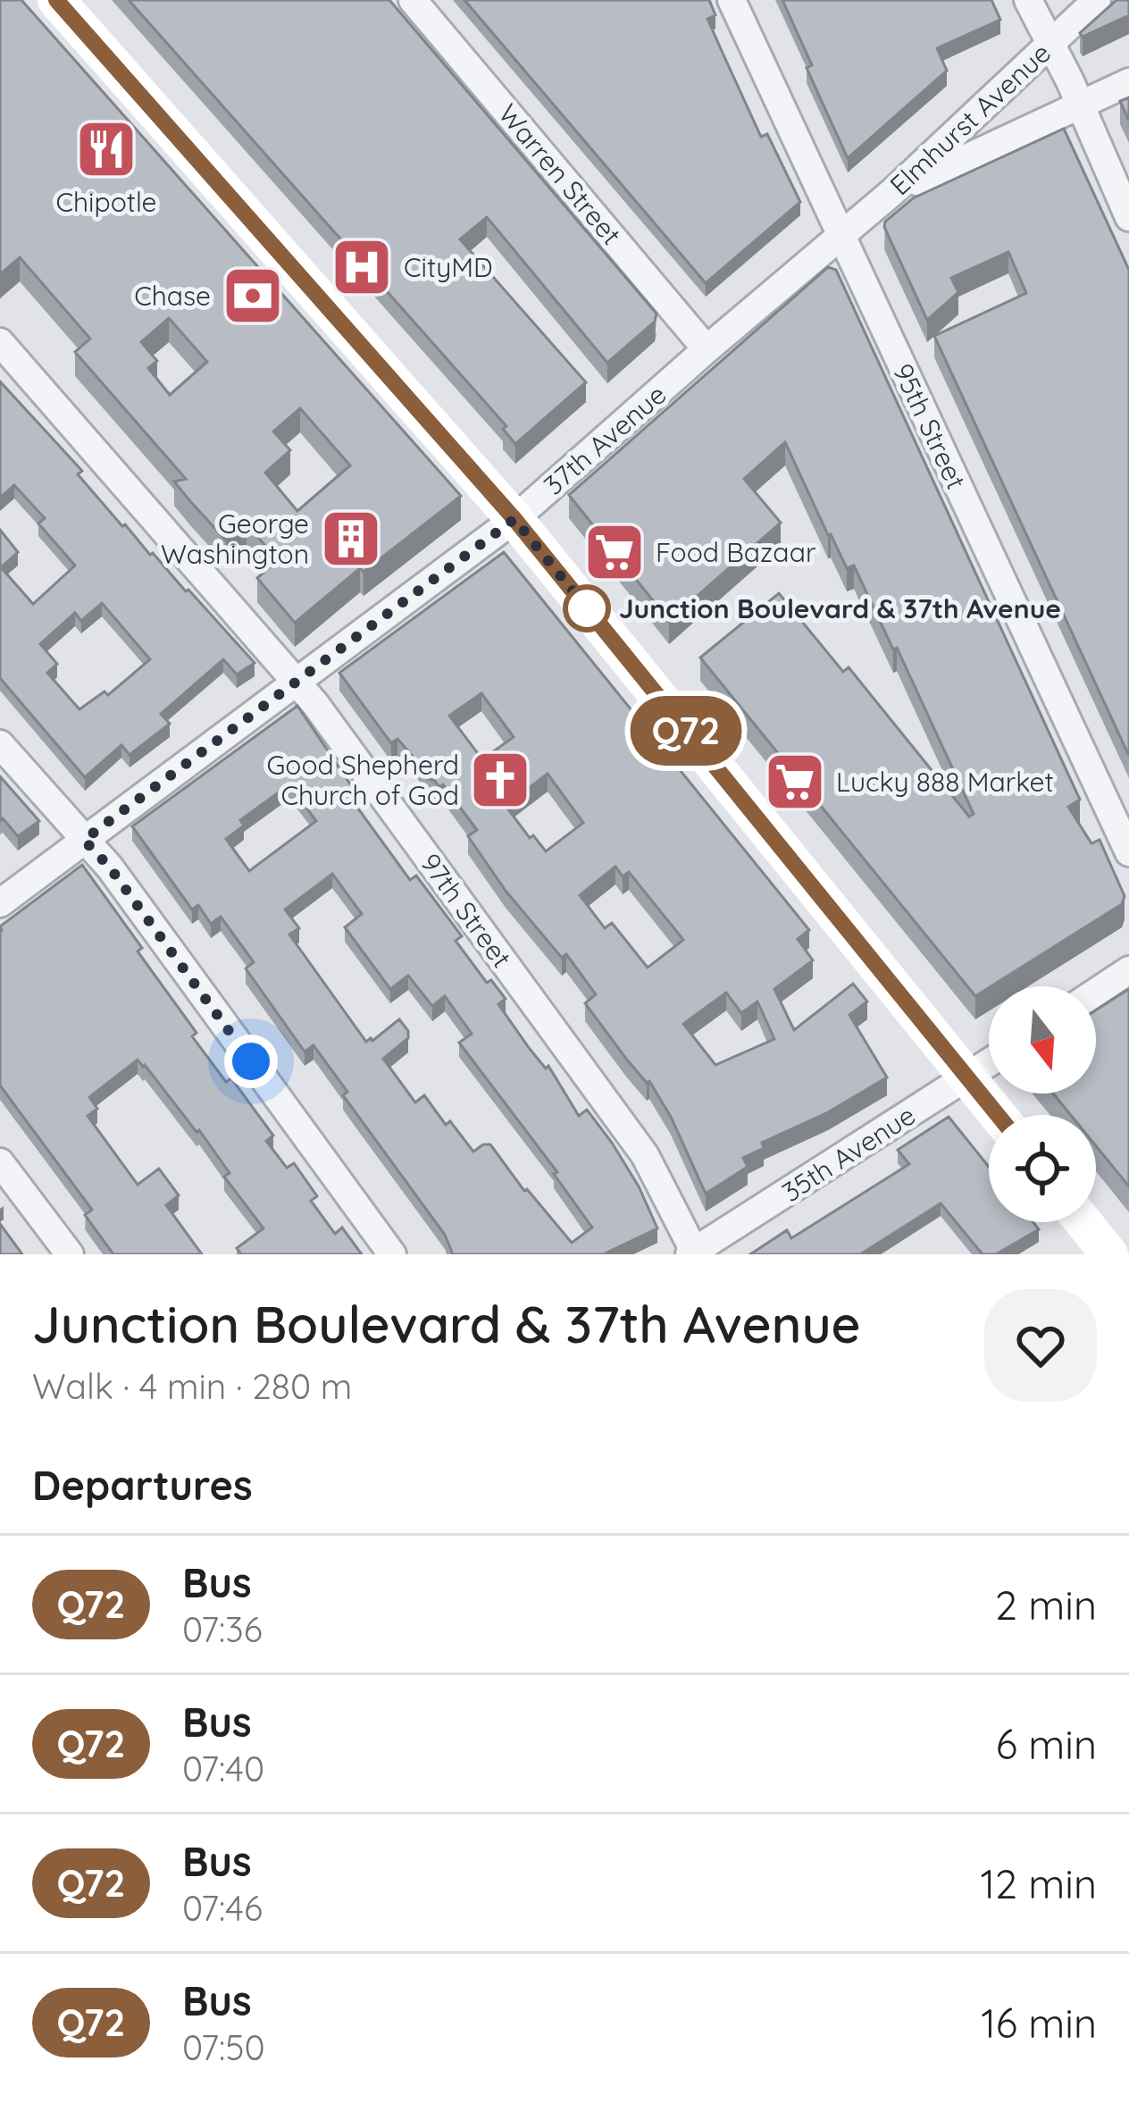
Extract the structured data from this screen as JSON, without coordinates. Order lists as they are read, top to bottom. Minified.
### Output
{"streets":{"street":["Elmhurst Avenue","Warren Street","95th Street","37th Avenue","97th Street","35th Avenue"]},"crossings":[["Elmhurst Avenue","95th Street"],["Elmhurst Avenue","37th Avenue"],["Warren Street","37th Avenue"],["95th Street","37th Avenue"],["37th Avenue","97th Street"],["97th Street","35th Avenue"]],"places":{"restaurant":["Chipotle"],"hospital":["CityMD"],"bank":["Chase"],"building":["George Washington"],"supermarket":["Food Bazaar","Lucky 888 Market"],"other":["Junction Boulevard & 37th Avenue"],"church":["Good Shepherd Church of God"]},"lines":["bus line Q72"],"north":"bottom","page":{"on_map":"Q72","heading":[["Junction Boulevard & 37th Avenue","Walk · 4 min · 280 m"],"Departures"],"list":[{"mark":"Q72","name":"Bus","note":"07:36","value":"2 min"},{"mark":"Q72","name":"Bus","note":"07:40","value":"6 min"},{"mark":"Q72","name":"Bus","note":"07:46","value":"12 min"},{"mark":"Q72","name":"Bus","note":"07:50","value":"16 min"}]}}
